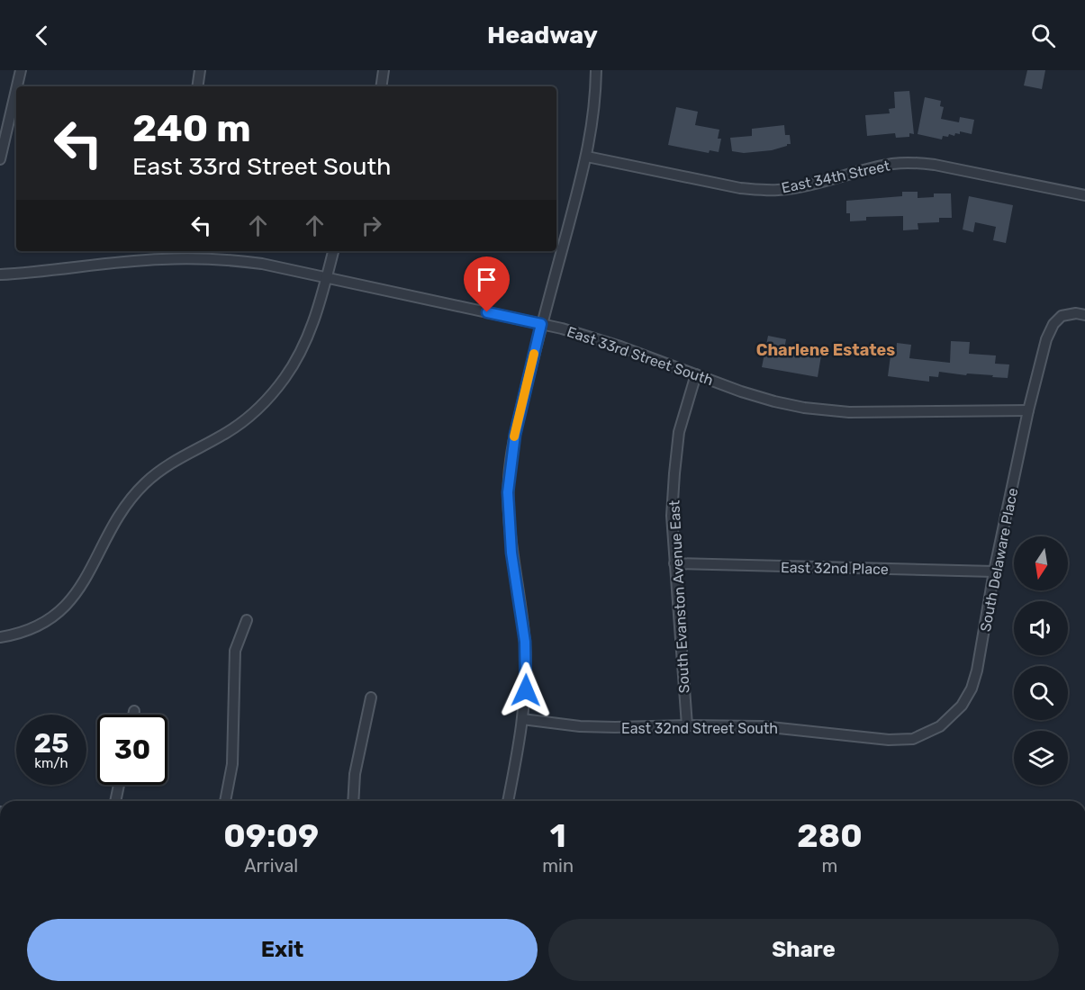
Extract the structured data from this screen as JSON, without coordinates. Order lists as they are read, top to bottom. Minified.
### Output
{"streets":{"street":["East 34th Street","East 33rd Street South","South Delaware Place","East 32nd Place","South Evanston Avenue East","East 32nd Street South"]},"crossings":[["East 33rd Street South","South Delaware Place"],["East 33rd Street South","South Evanston Avenue East"],["South Delaware Place","East 32nd Place"],["South Delaware Place","East 32nd Street South"],["East 32nd Place","South Evanston Avenue East"],["South Evanston Avenue East","East 32nd Street South"]],"districts":["Charlene Estates"],"north":"bottom","page":{"header":"Headway","turn":["240 m","East 33rd Street South"],"speed":"25 km/h","limit":"30","eta":["09:09","Arrival","1","min","280","m"],"buttons":["Exit","Share"]}}
